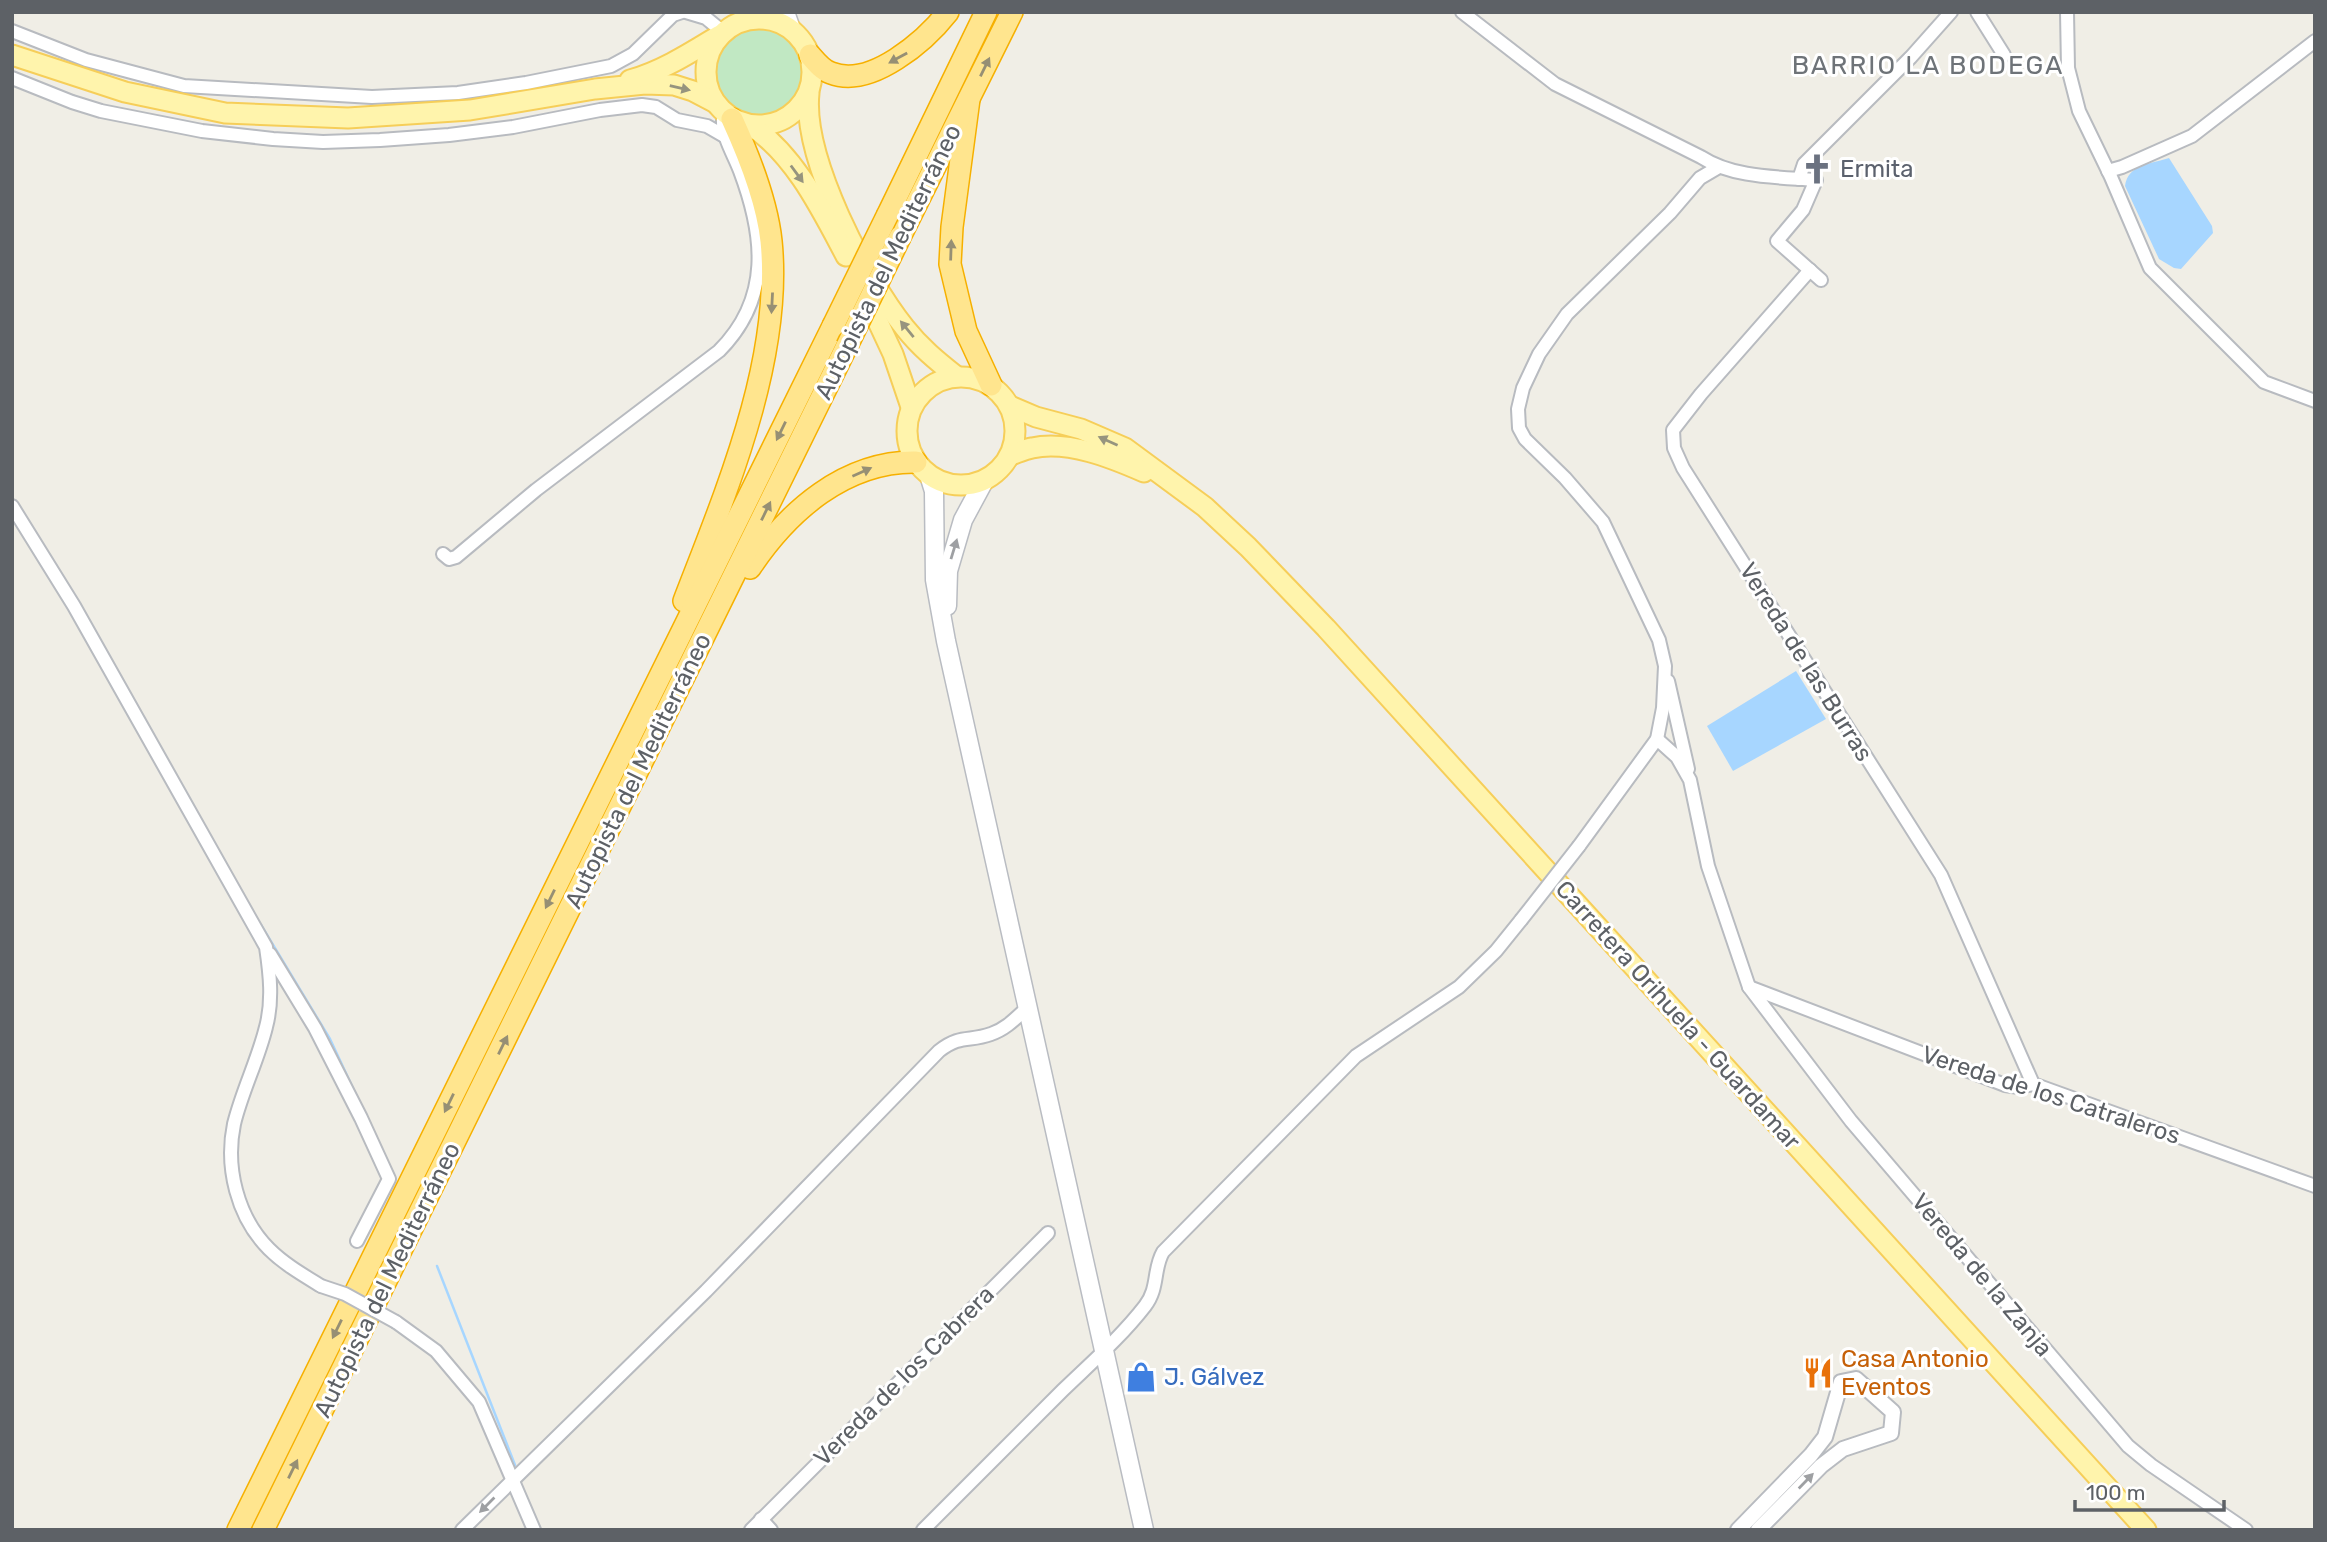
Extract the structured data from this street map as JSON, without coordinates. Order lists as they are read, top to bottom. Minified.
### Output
{"streets":{"highway":["Autopista del Mediterráneo"],"main road":["Carretera Orihuela - Guardamar"],"street":["Vereda de las Burras","Vereda de los Catraleros","Vereda de la Zanja","Vereda de los Cabrera"]},"crossings":[["Vereda de las Burras","Vereda de los Catraleros"],["Vereda de los Catraleros","Vereda de la Zanja"]],"districts":["BARRIO LA BODEGA"],"places":{"church":["Ermita"],"restaurant":["Casa Antonio Eventos"],"shop":["J. Gálvez"]},"scale_bar":"100 m"}
